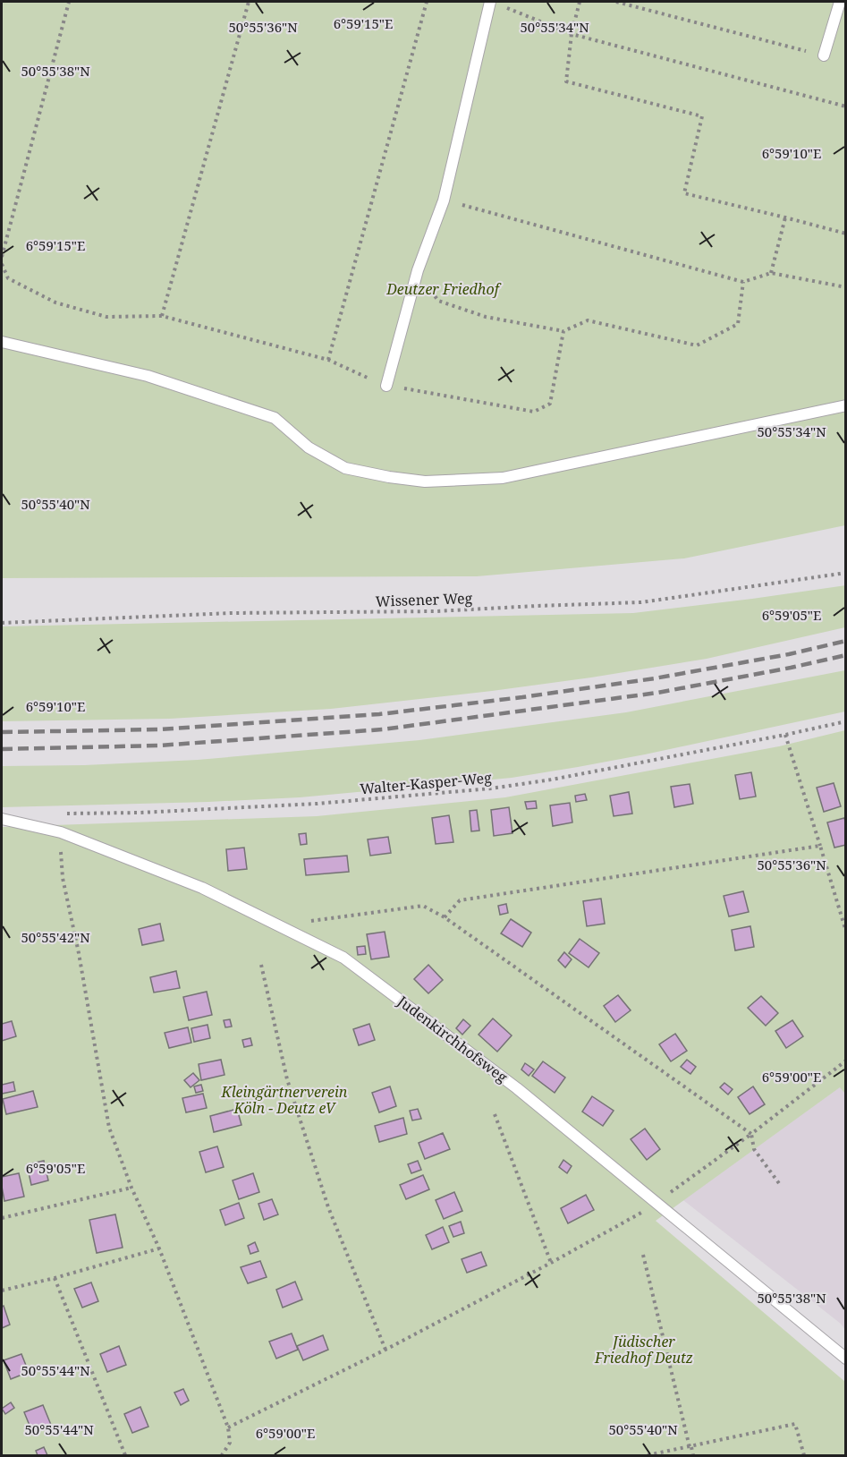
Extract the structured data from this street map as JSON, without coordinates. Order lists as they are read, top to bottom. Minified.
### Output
{"streets":{"lane":["Judenkirchhofsweg"],"path":["Wissener Weg","Walter-Kasper-Weg"]},"parks":["Deutzer Friedhof","Kleingärtnerverein Köln - Deutz eV","Jüdischer Friedhof Deutz"],"coordinates":["6°59'15\"E","50°55'36\"N","50°55'34\"N","50°55'38\"N","6°59'10\"E","50°55'40\"N","6°59'05\"E","50°55'42\"N","6°59'00\"E","50°55'44\"N"]}
